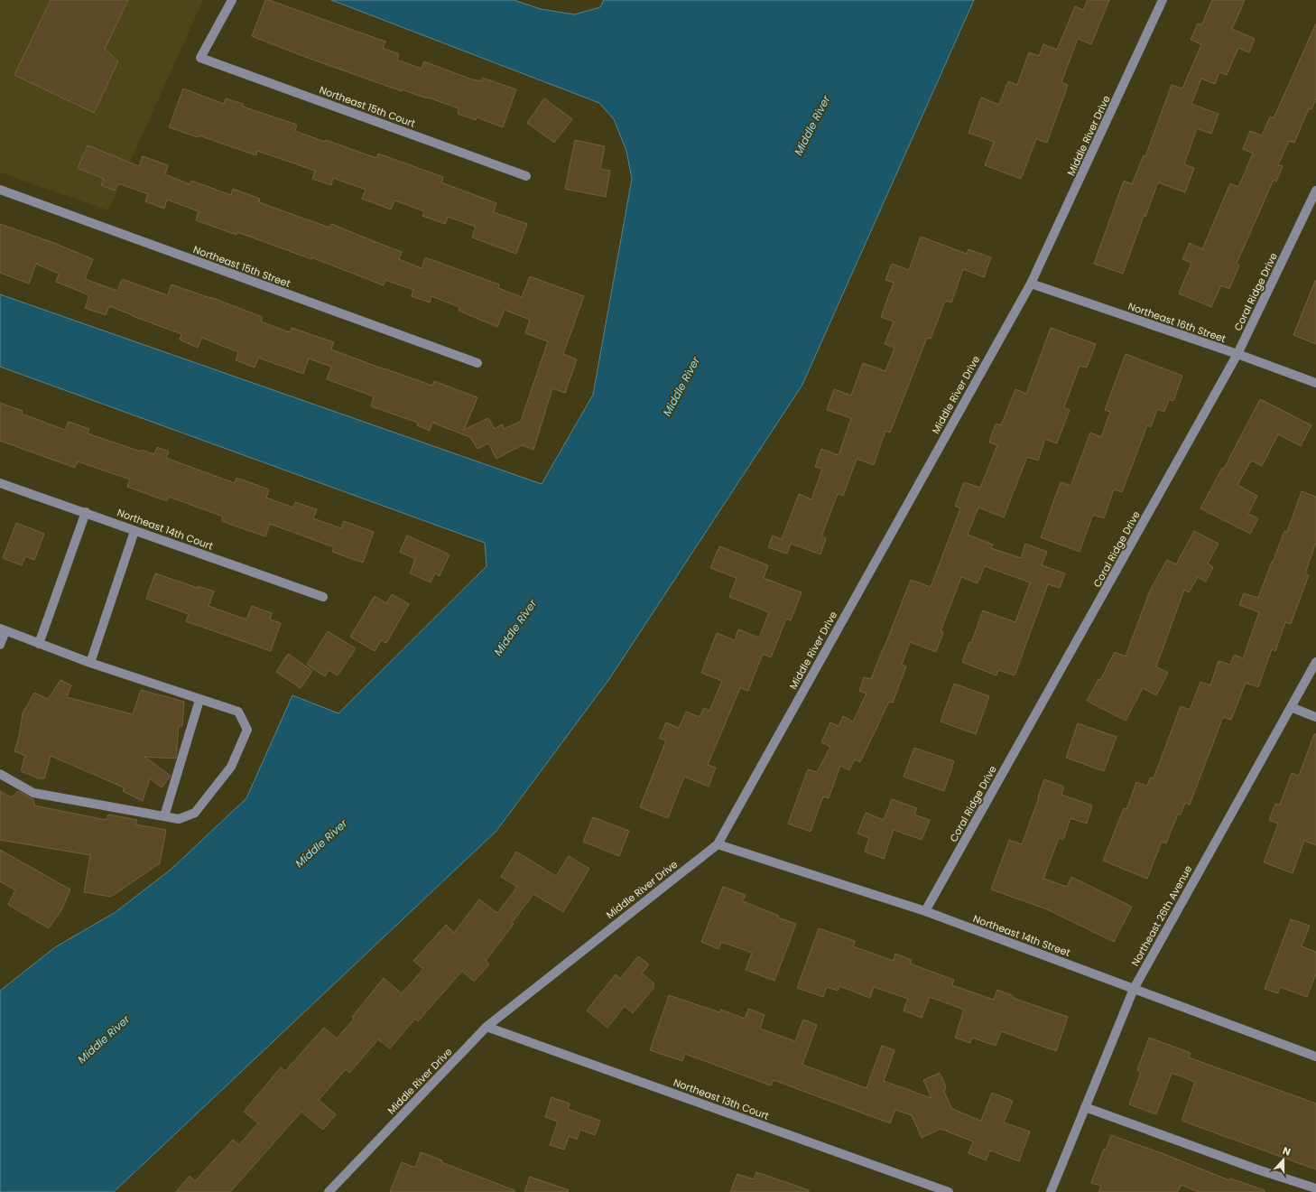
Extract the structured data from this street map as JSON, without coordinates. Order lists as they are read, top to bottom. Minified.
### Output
{"streets":{"street":["Northeast 15th Court","Middle River Drive","Northeast 15th Street","Coral Ridge Drive","Northeast 16th Street","Northeast 14th Court","Northeast 26th Avenue","Northeast 14th Street","Northeast 13th Court"]},"crossings":[["Middle River Drive","Northeast 16th Street"],["Middle River Drive","Northeast 14th Street"],["Middle River Drive","Northeast 13th Court"],["Coral Ridge Drive","Northeast 16th Street"],["Coral Ridge Drive","Northeast 14th Street"],["Northeast 26th Avenue","Northeast 14th Street"]],"water":["Middle River"],"north":"top"}
